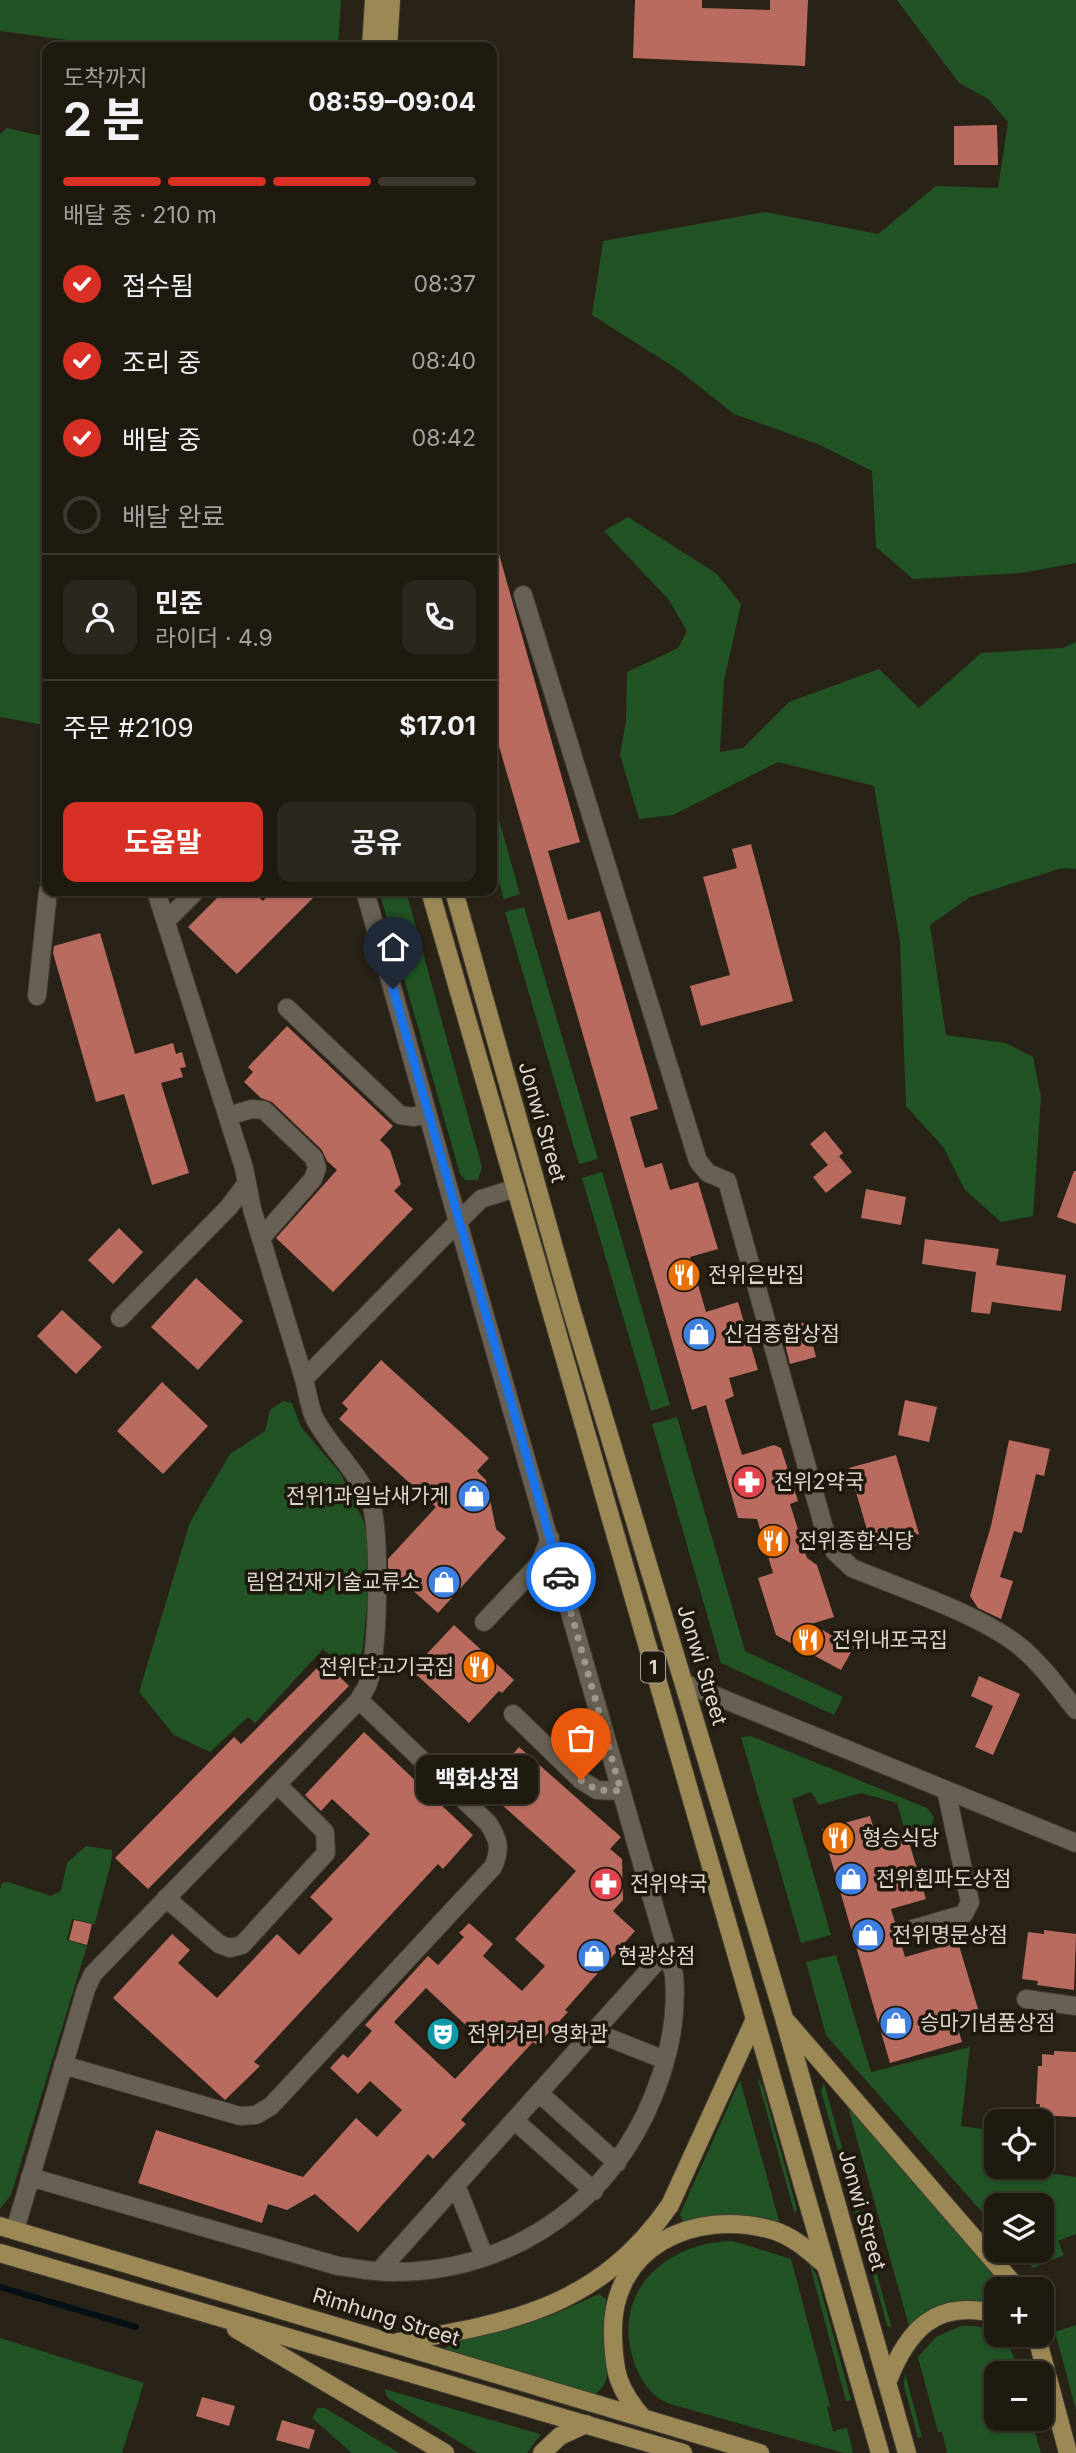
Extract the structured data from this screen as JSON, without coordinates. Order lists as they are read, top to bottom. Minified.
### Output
{"streets":{"main road":["Jonwi Street","1","Rimhung Street"]},"places":{"restaurant":["전위은반집","전위종합식당","전위내포국집","전위단고기국집","형승식당"],"shop":["신검종합상점","전위1과일남새가게","림업건재기술교류소","전위흰파도상점","전위명문상점","현광상점","승마기념품상점"],"pharmacy":["전위2약국","전위약국"],"other":["백화상점"],"theatre":["전위거리 영화관"]},"page":{"heading":["2 분","도착까지","08:59–09:04"],"panel":["민준","라이더 · 4.9","주문 #2109","$17.01"],"bar":"배달 중 · 210 m","list":[["접수됨","08:37"],["조리 중","08:40"],["배달 중","08:42"],"배달 완료"],"buttons":["도움말","공유"],"bubble":"백화상점","map_buttons":["+","−"]}}
